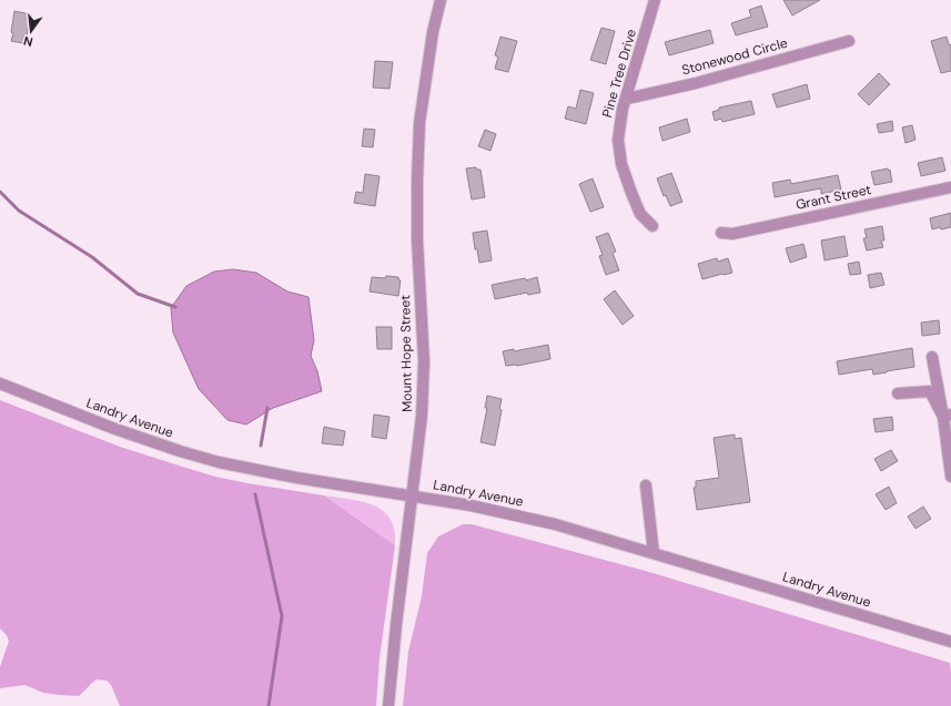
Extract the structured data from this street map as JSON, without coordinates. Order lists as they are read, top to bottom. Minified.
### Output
{"streets":{"street":["Stonewood Circle","Pine Tree Drive","Grant Street","Mount Hope Street","Landry Avenue"]},"crossings":[["Stonewood Circle","Pine Tree Drive"],["Mount Hope Street","Landry Avenue"]],"north":"bottom"}
